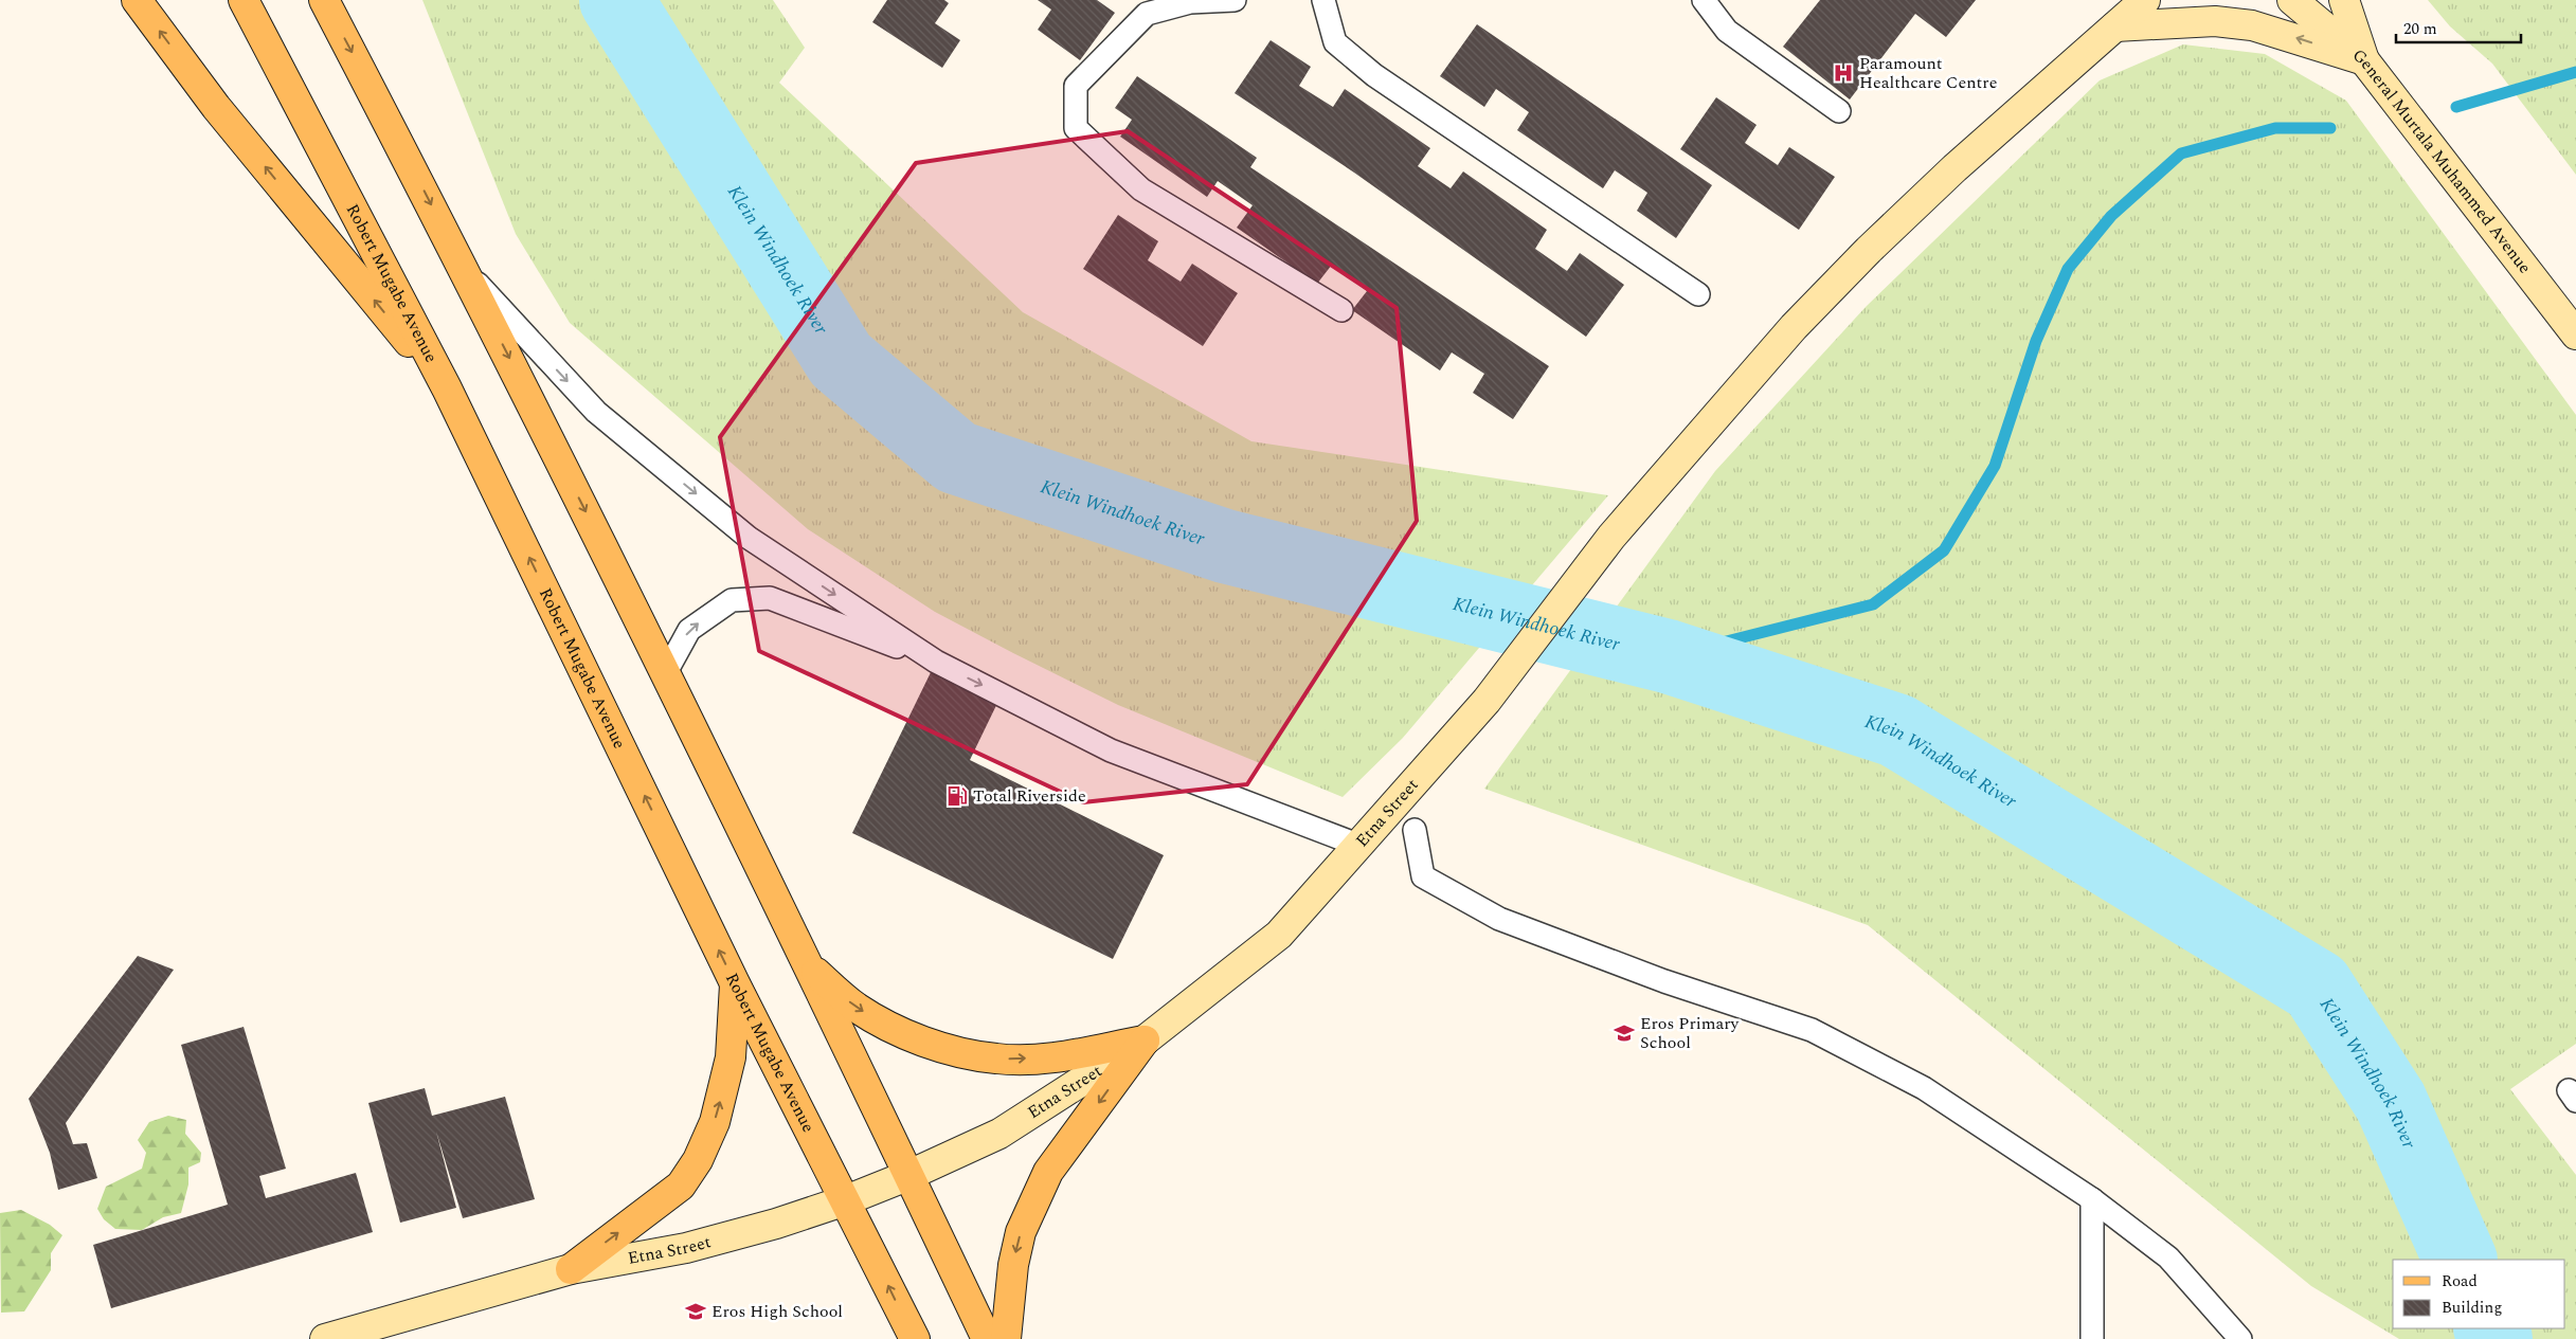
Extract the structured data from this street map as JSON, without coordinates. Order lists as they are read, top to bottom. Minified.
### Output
{"streets":{"main road":["Robert Mugabe Avenue"],"street":["General Murtala Muhammed Avenue","Etna Street"]},"crossings":[["Robert Mugabe Avenue","Etna Street"]],"water":["Klein Windhoek River"],"places":{"hospital":["Paramount Healthcare Centre"],"fuel station":["Total Riverside"],"school or university":["Eros Primary School","Eros High School"]},"legend":["Road","Building"],"scale_bar":"20 m"}
